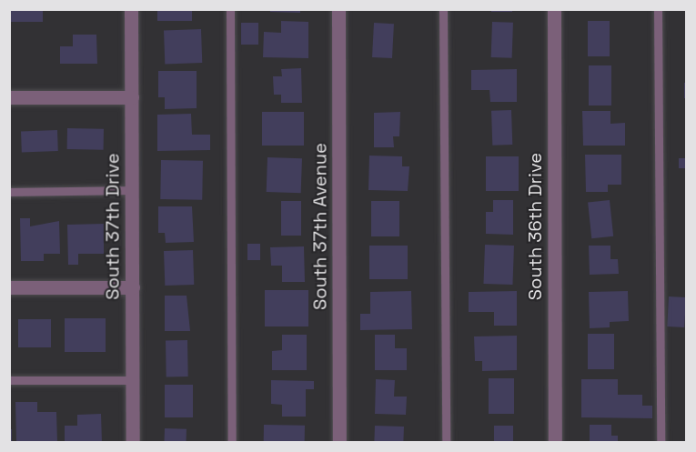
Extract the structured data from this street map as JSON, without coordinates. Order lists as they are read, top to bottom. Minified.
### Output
{"streets":{"street":["South 37th Drive","South 37th Avenue","South 36th Drive"]}}
